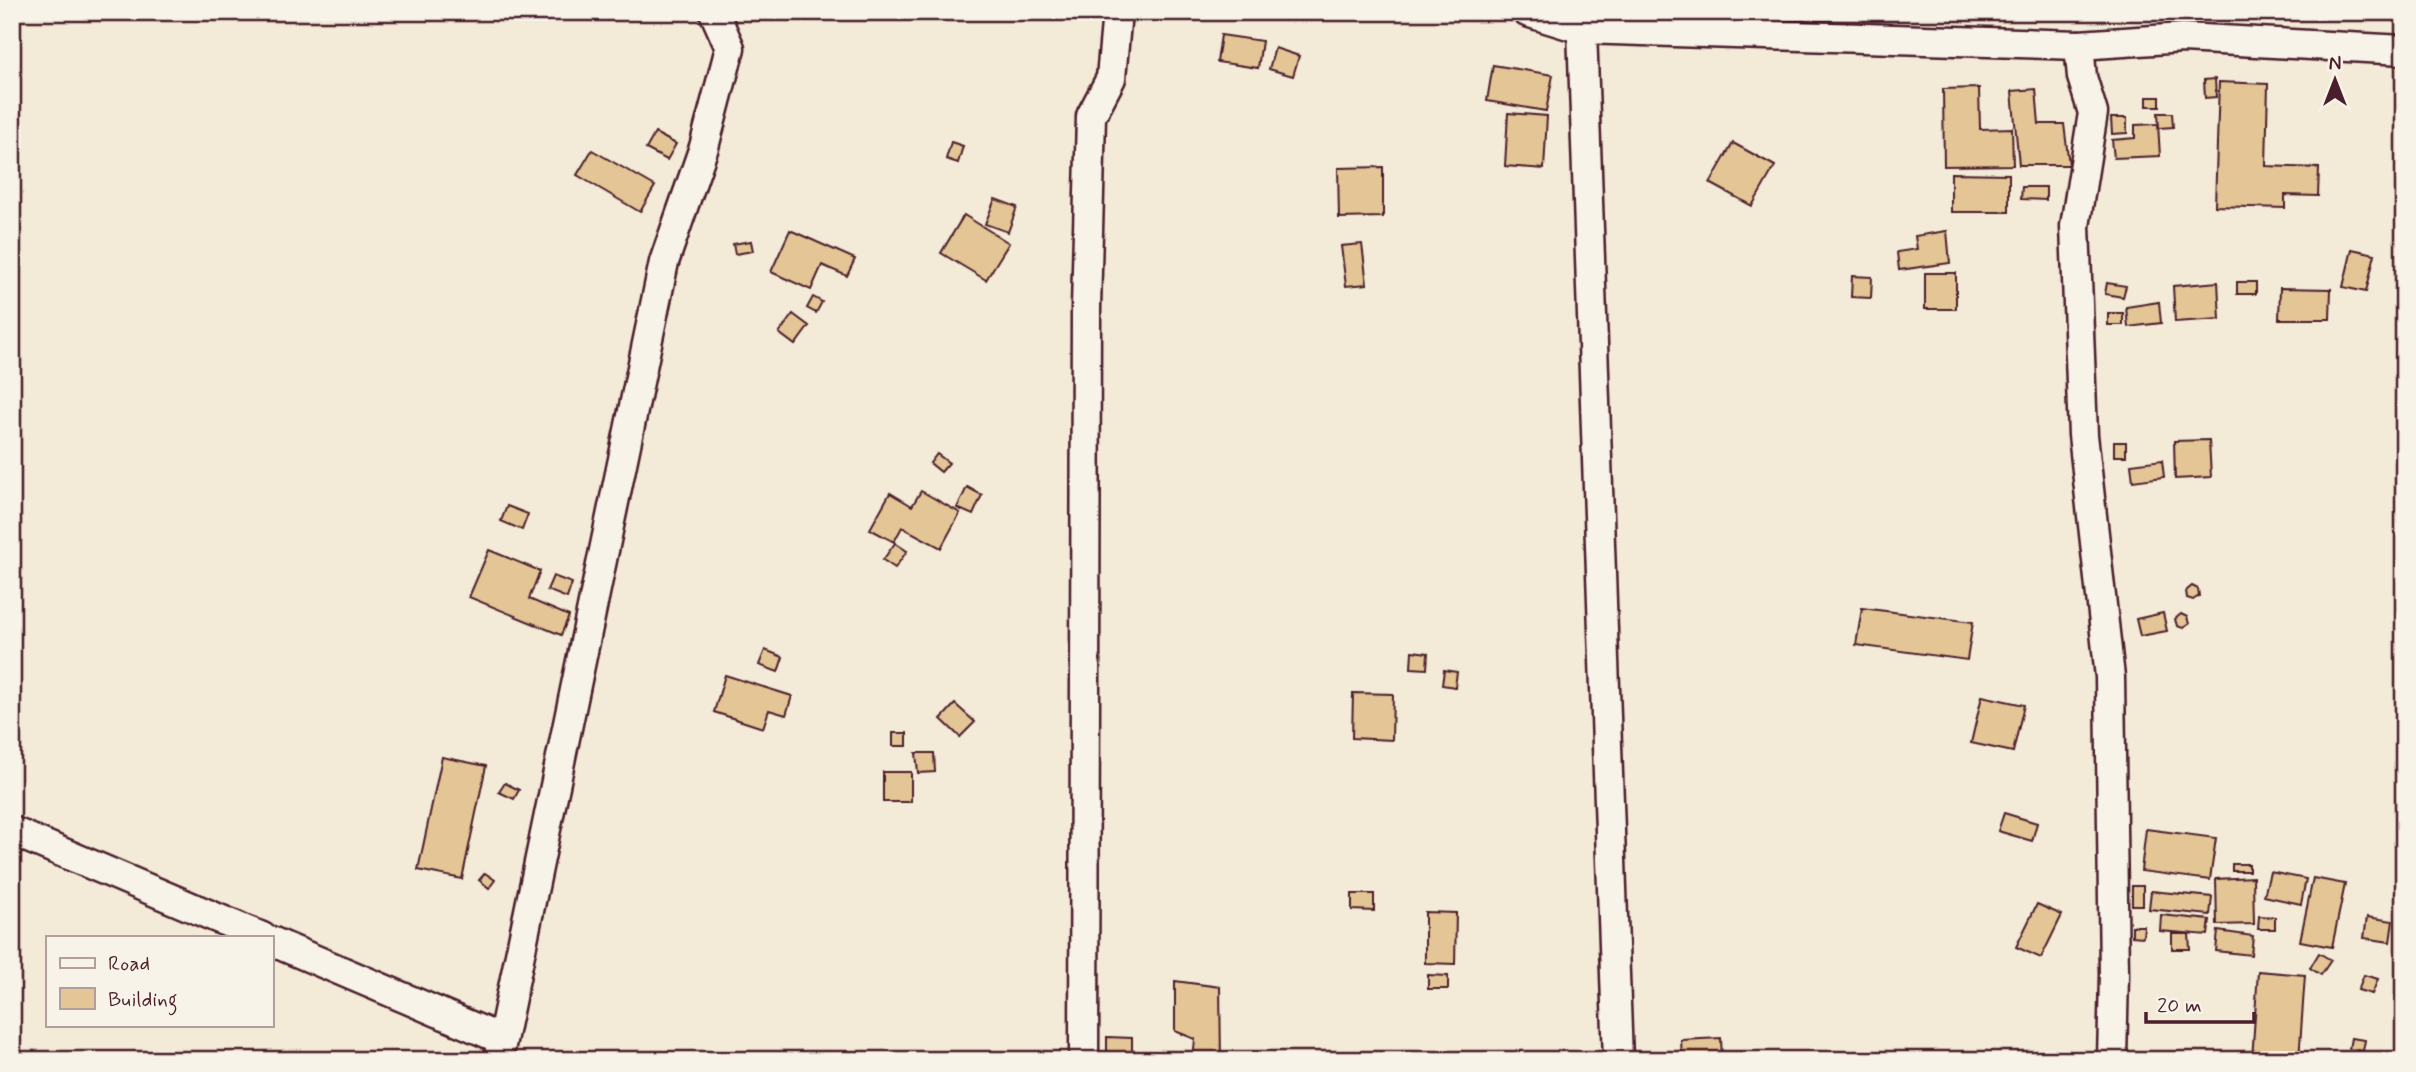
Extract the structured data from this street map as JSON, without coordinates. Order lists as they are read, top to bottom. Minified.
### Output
{"legend":["Road","Building"],"scale_bar":"20 m","north":"top"}
